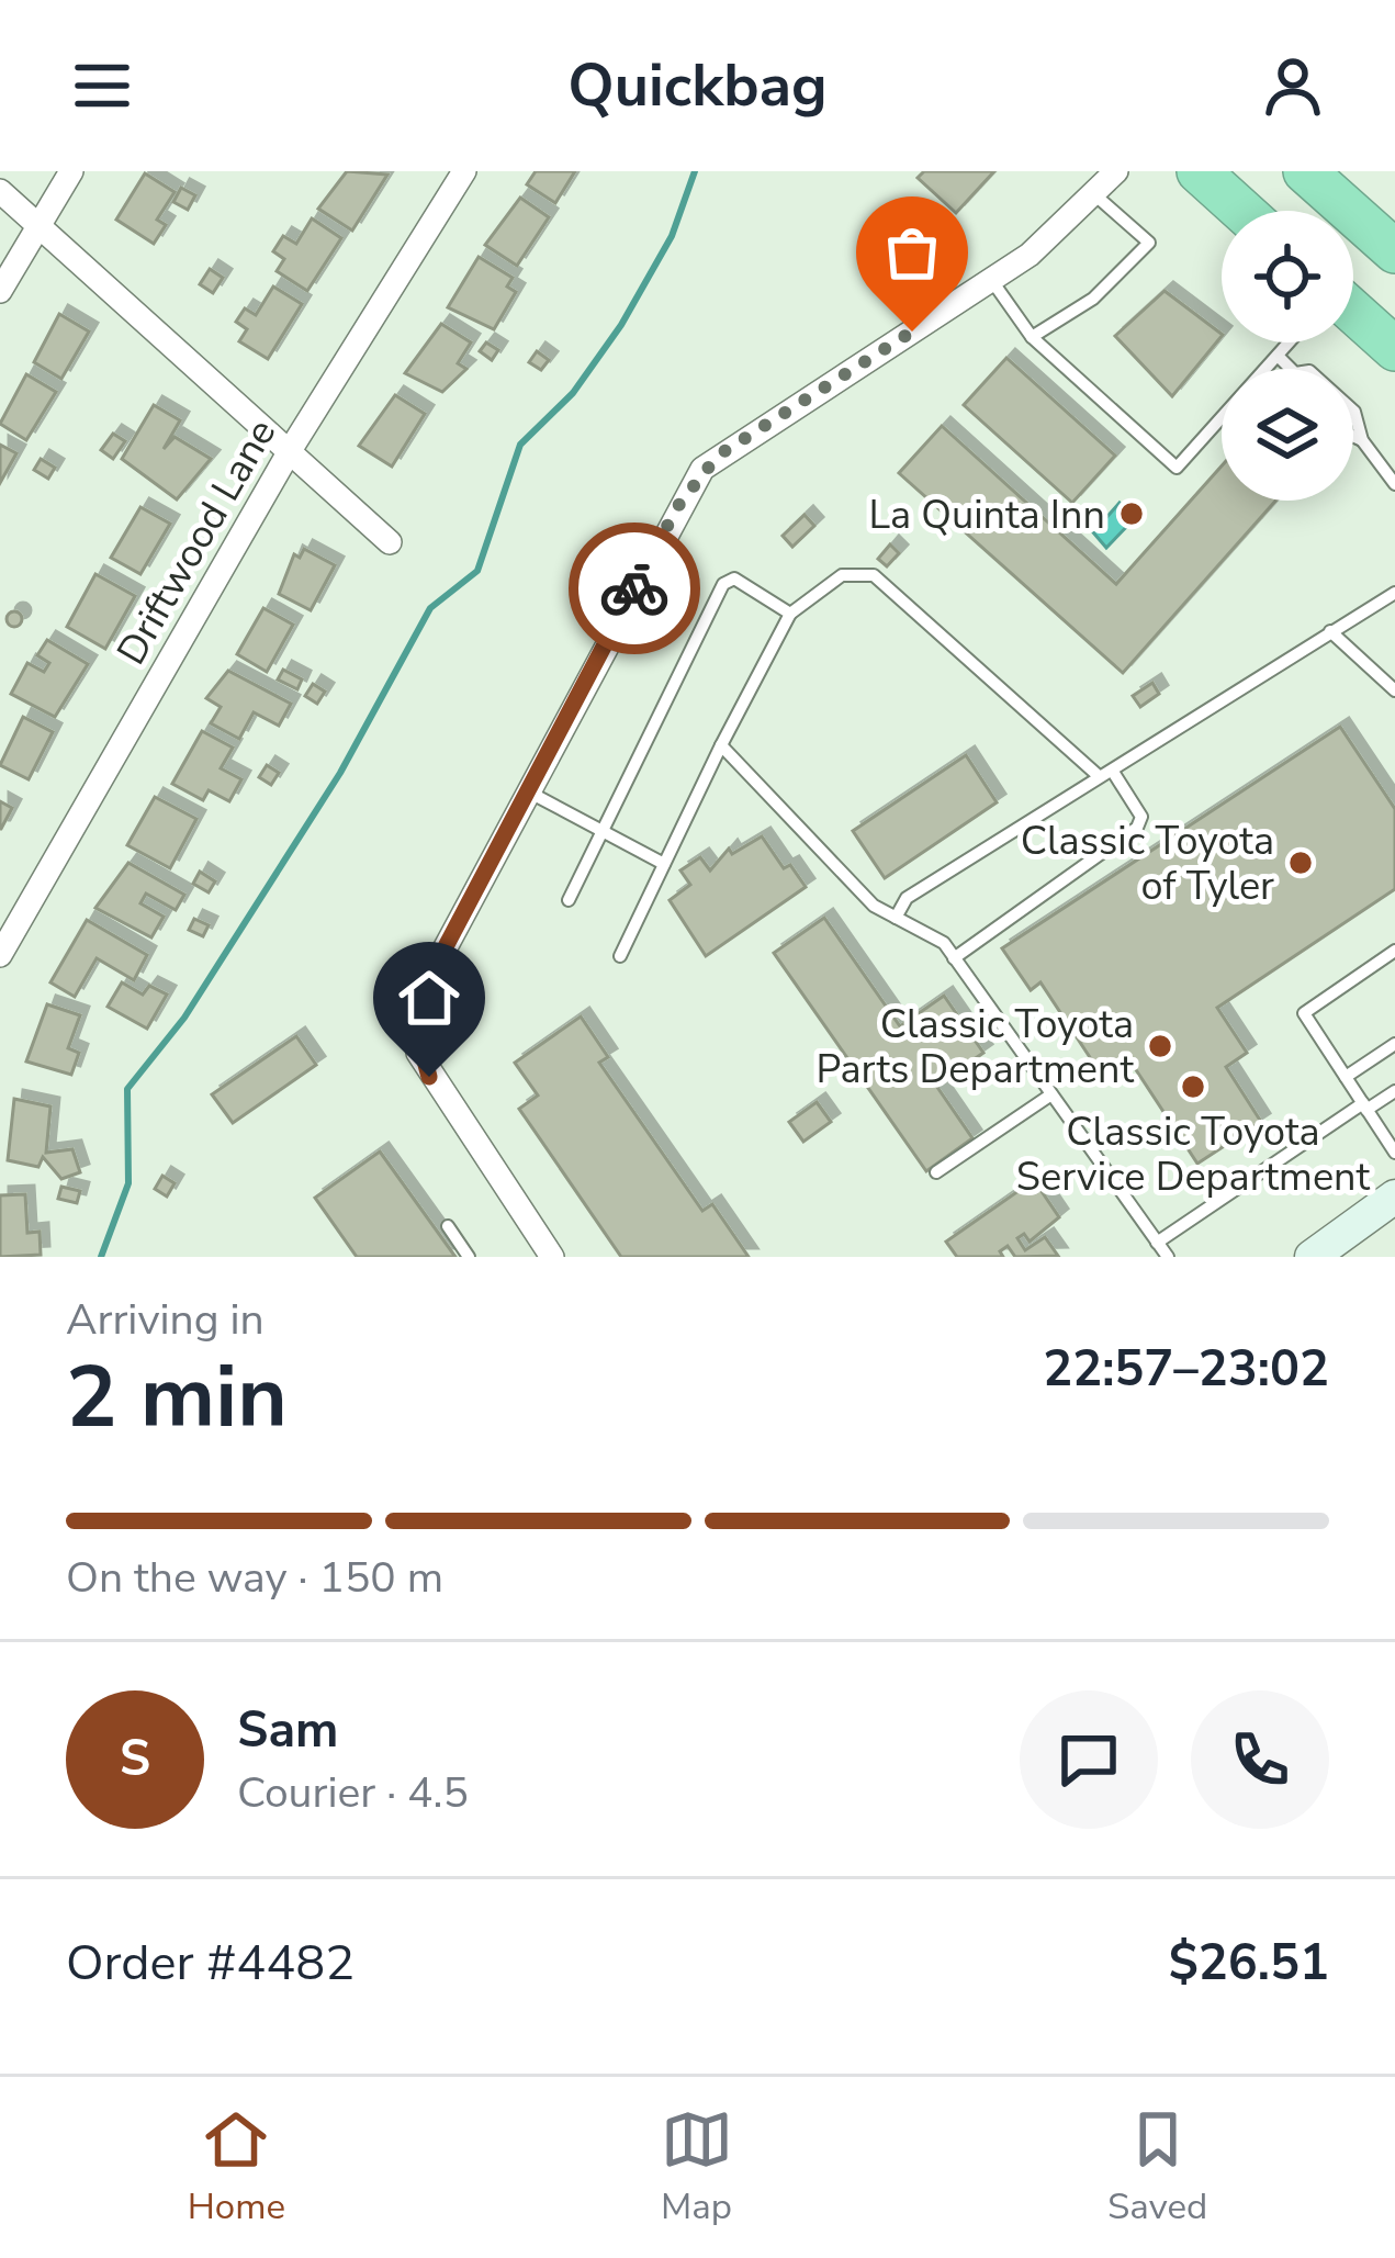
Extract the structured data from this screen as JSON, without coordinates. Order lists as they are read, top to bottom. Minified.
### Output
{"streets":{"street":["Driftwood Lane"]},"places":["La Quinta Inn","Classic Toyota of Tyler","Classic Toyota Parts Department","Classic Toyota Service Department"],"page":{"header":"Quickbag","heading":["2 min","Arriving in","22:57–23:02"],"panel":["Sam","Courier · 4.5","Order #4482","$26.51"],"bar":"On the way · 150 m","round":"S","tabs":["Home","Map","Saved"]}}
